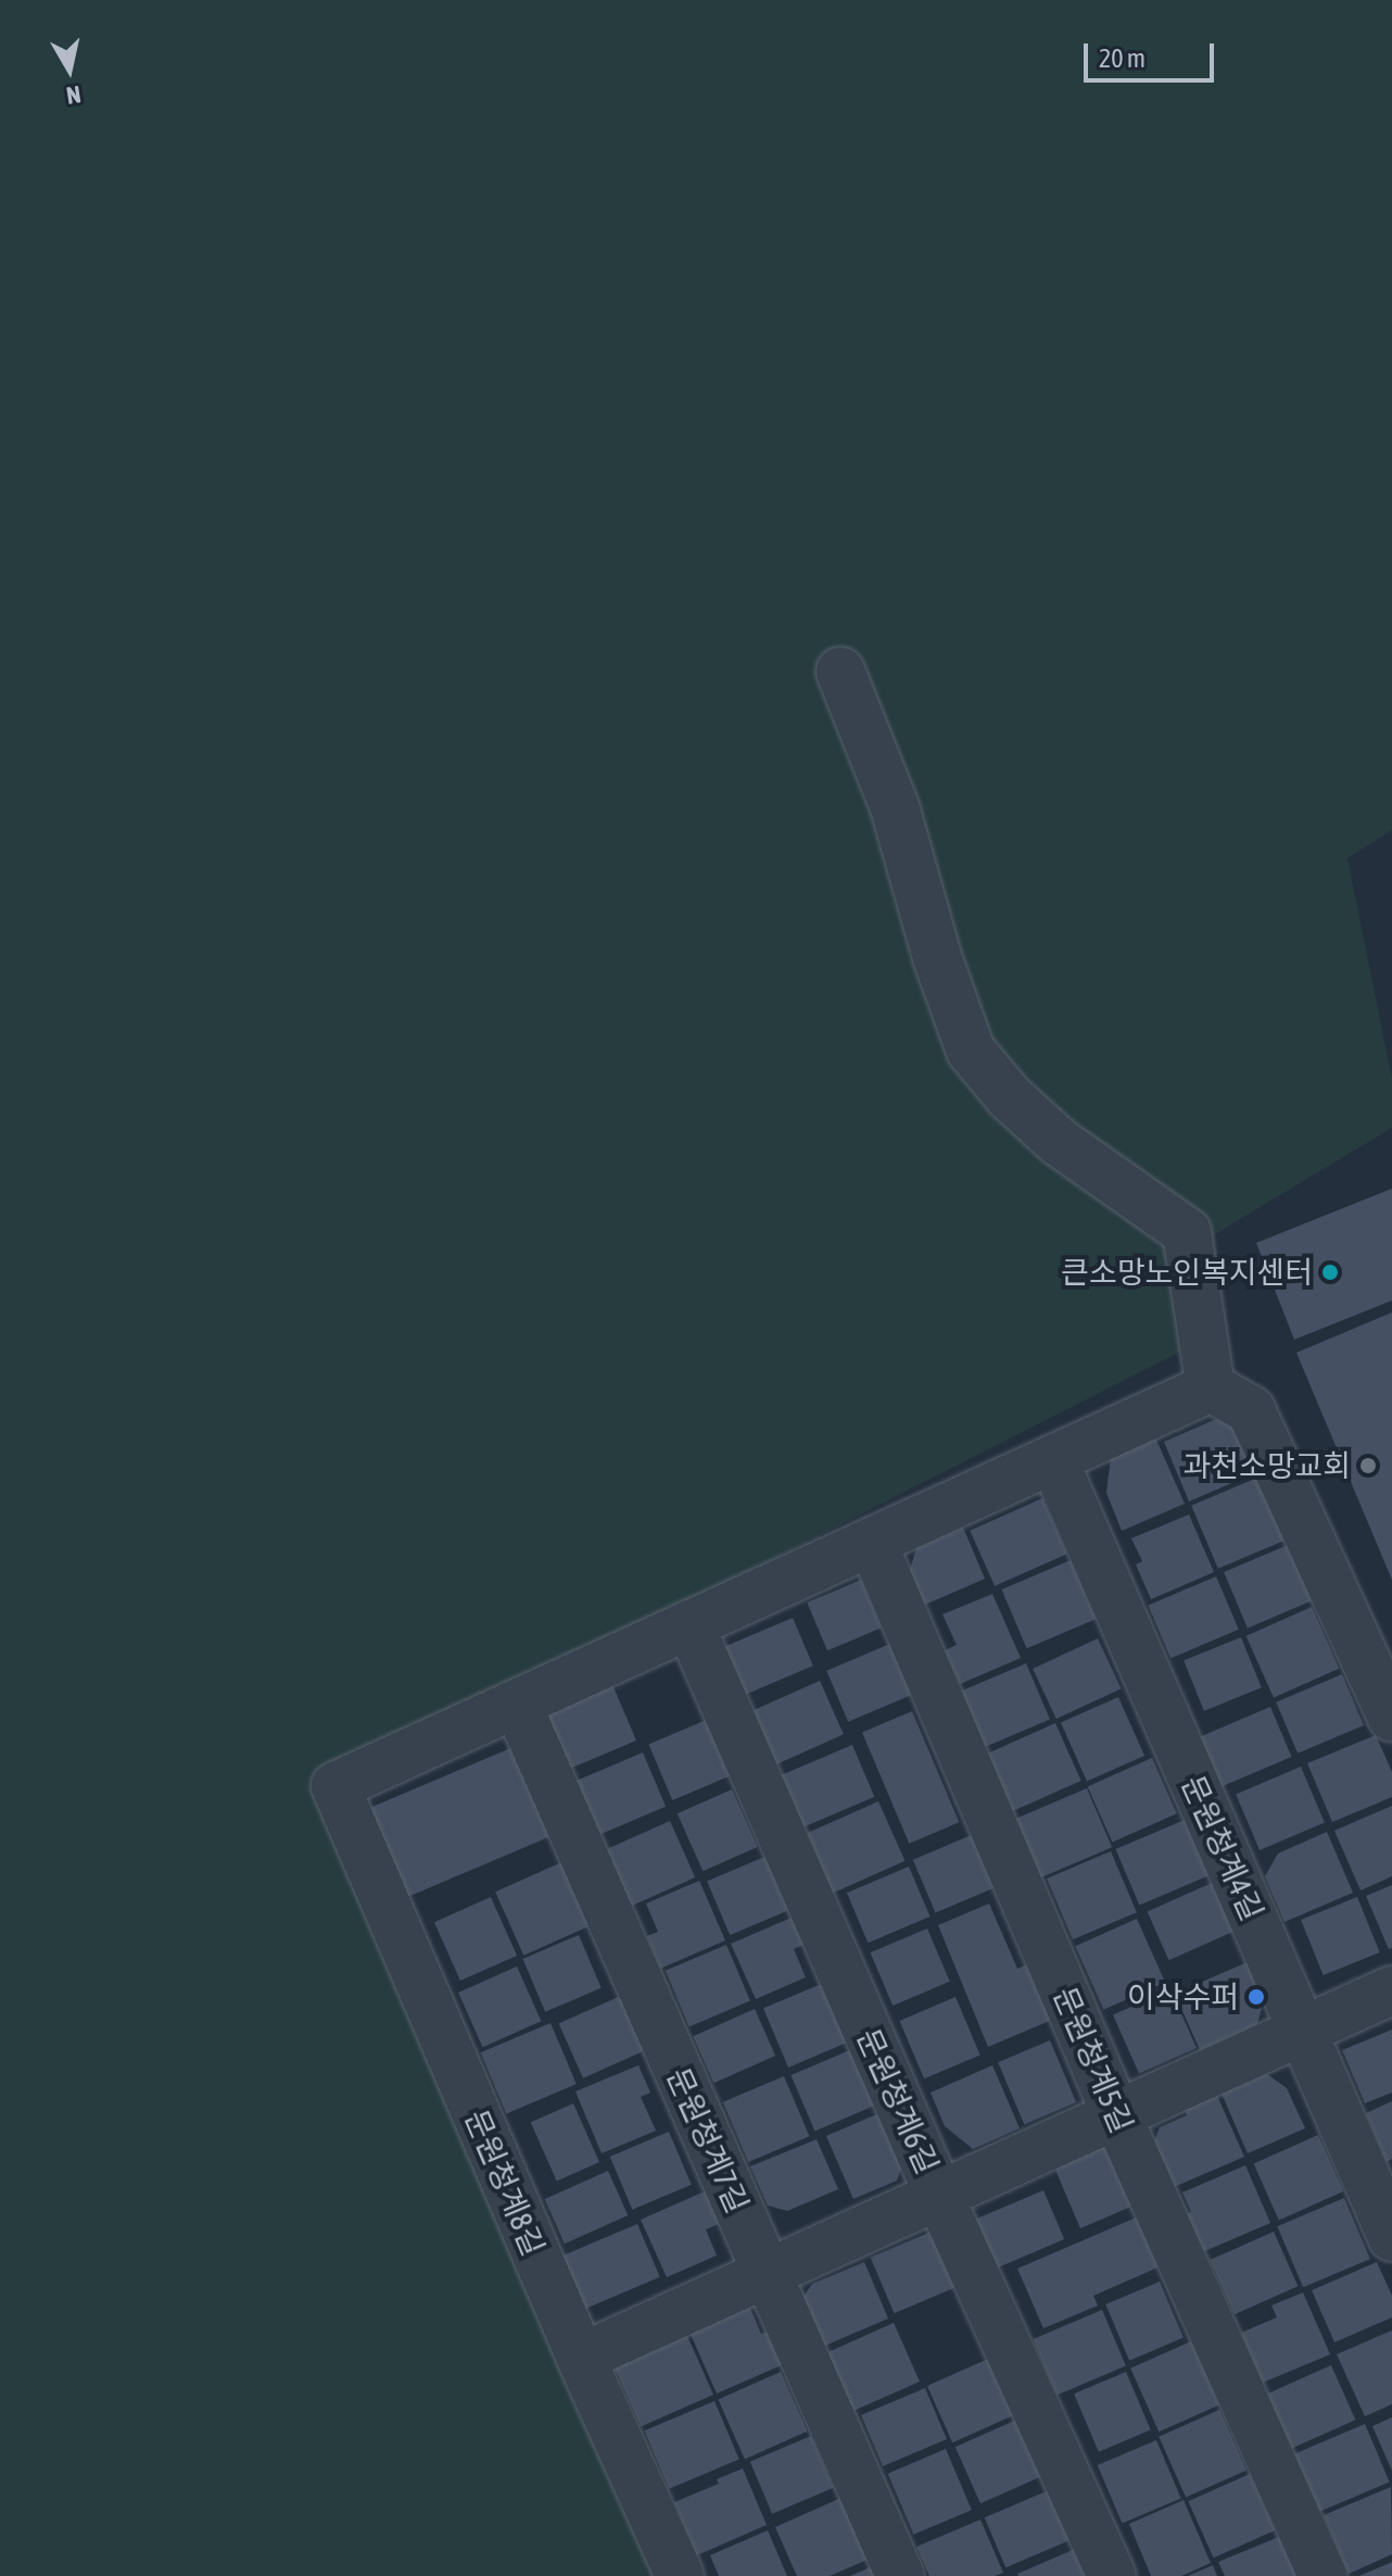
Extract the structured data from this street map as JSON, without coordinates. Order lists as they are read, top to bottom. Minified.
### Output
{"streets":{"street":["문원청계4길","문원청계5길","문원청계6길","문원청계7길","문원청계8길"]},"crossings":[["문원청계7길","문원청계8길"]],"places":["큰소망노인복지센터","과천소망교회","이삭수퍼"],"scale_bar":"20 m","north":"bottom"}
